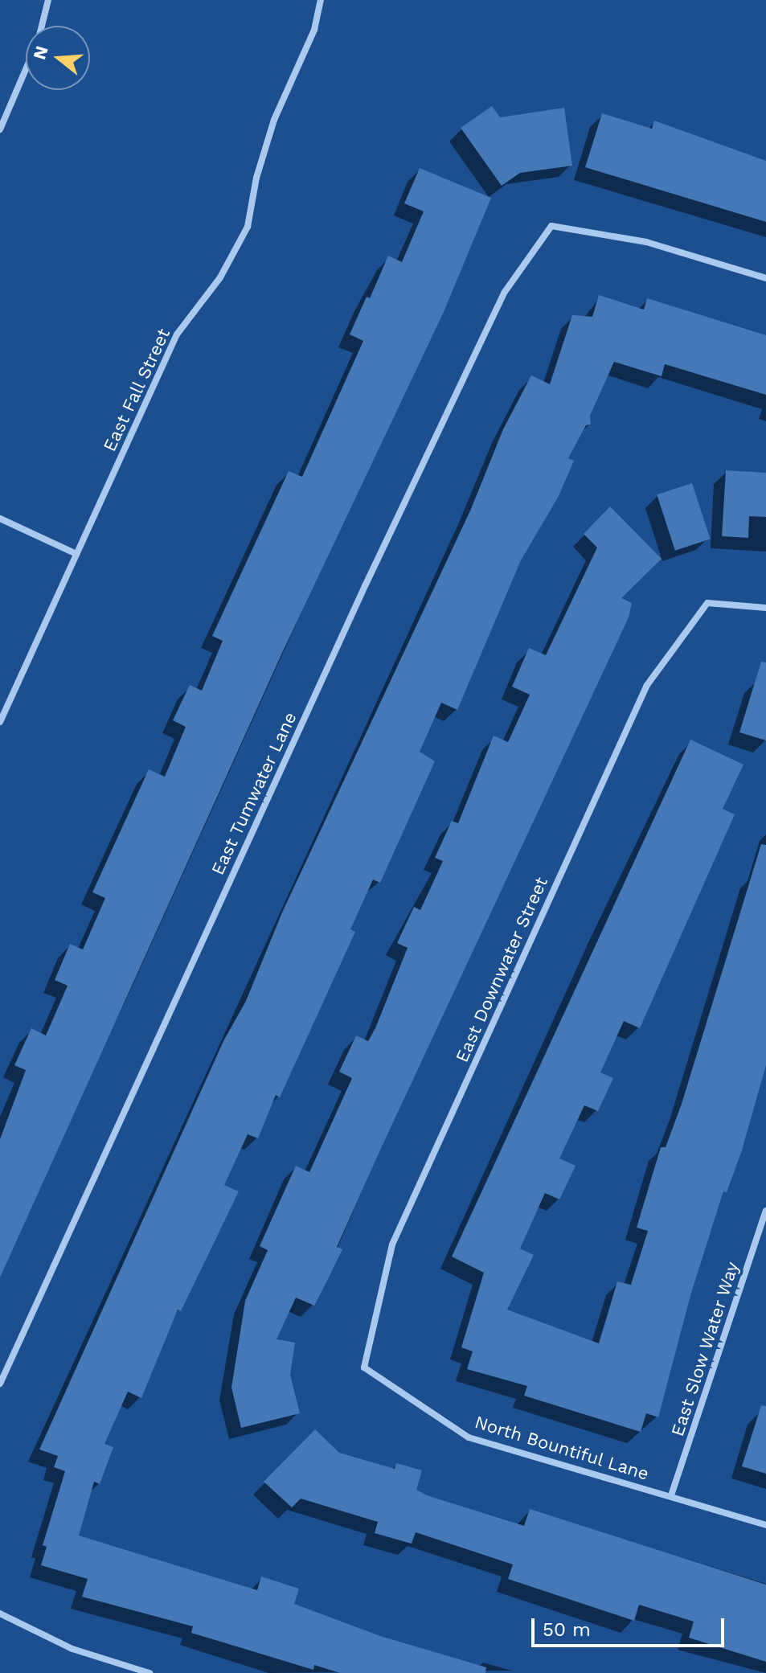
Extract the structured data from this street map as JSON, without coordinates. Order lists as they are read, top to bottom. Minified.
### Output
{"streets":{"street":["East Fall Street","East Tumwater Lane","East Downwater Street","East Slow Water Way","North Bountiful Lane"]},"crossings":[["East Downwater Street","North Bountiful Lane"],["East Slow Water Way","North Bountiful Lane"]],"scale_bar":"50 m","north":"left"}
